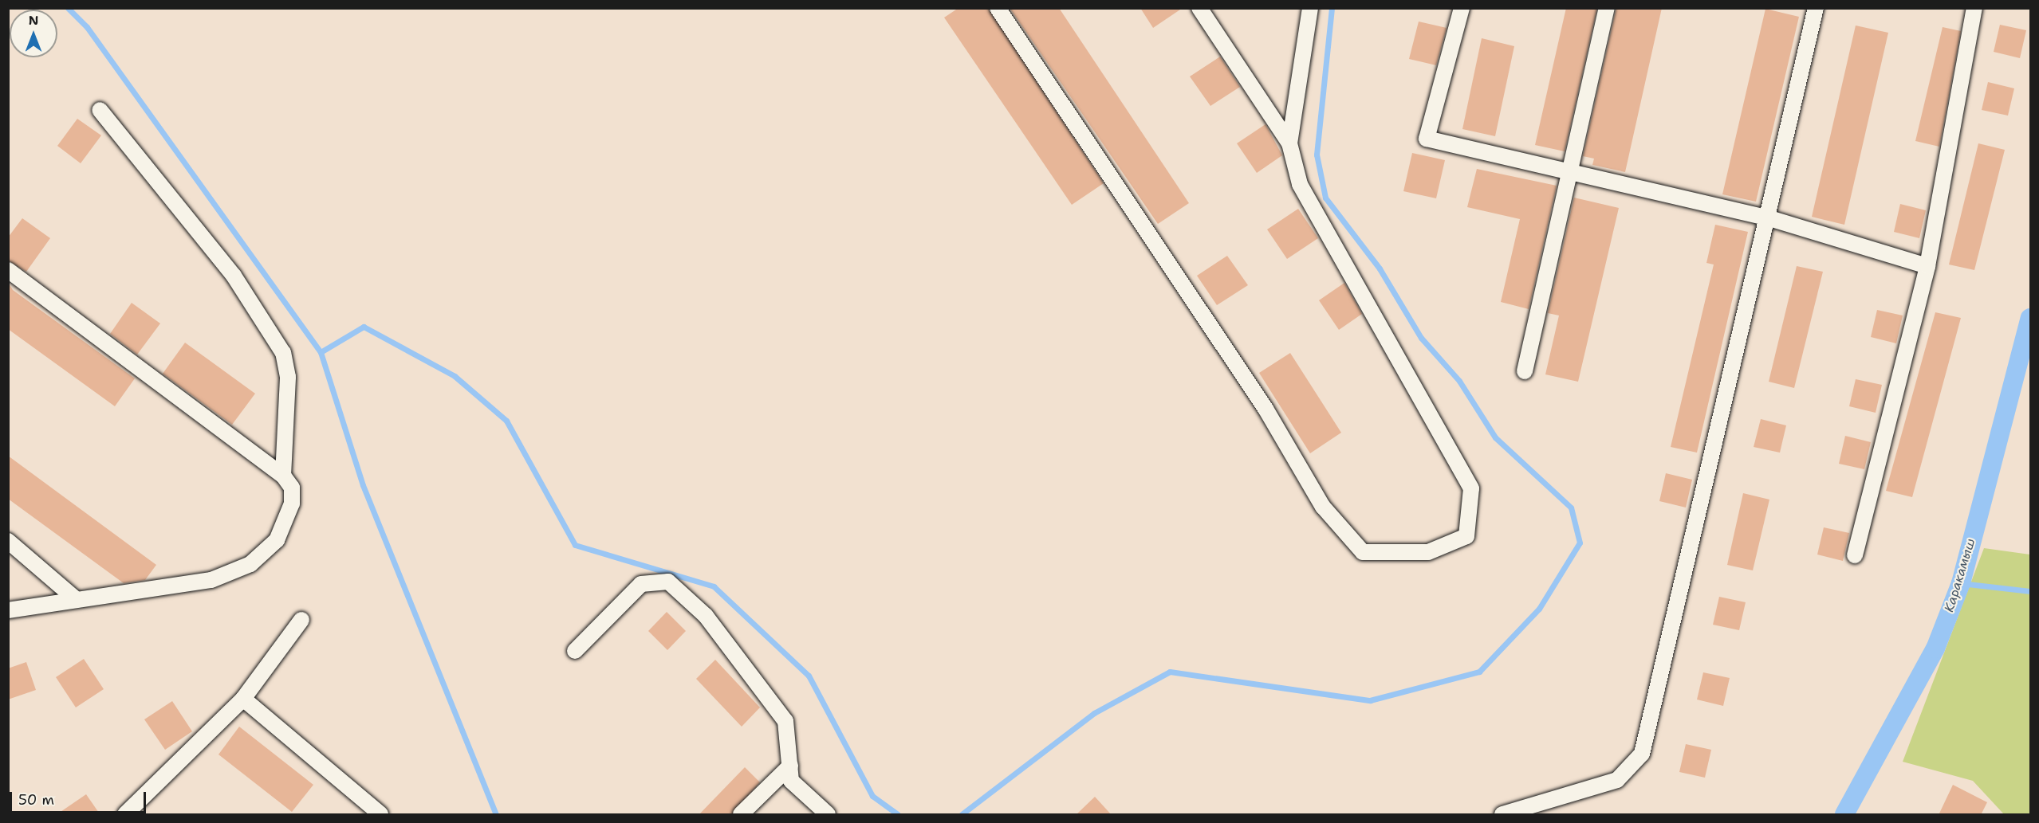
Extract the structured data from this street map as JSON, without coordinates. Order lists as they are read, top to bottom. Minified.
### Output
{"water":["Каракамыш"],"scale_bar":"50 m","north":"top"}
